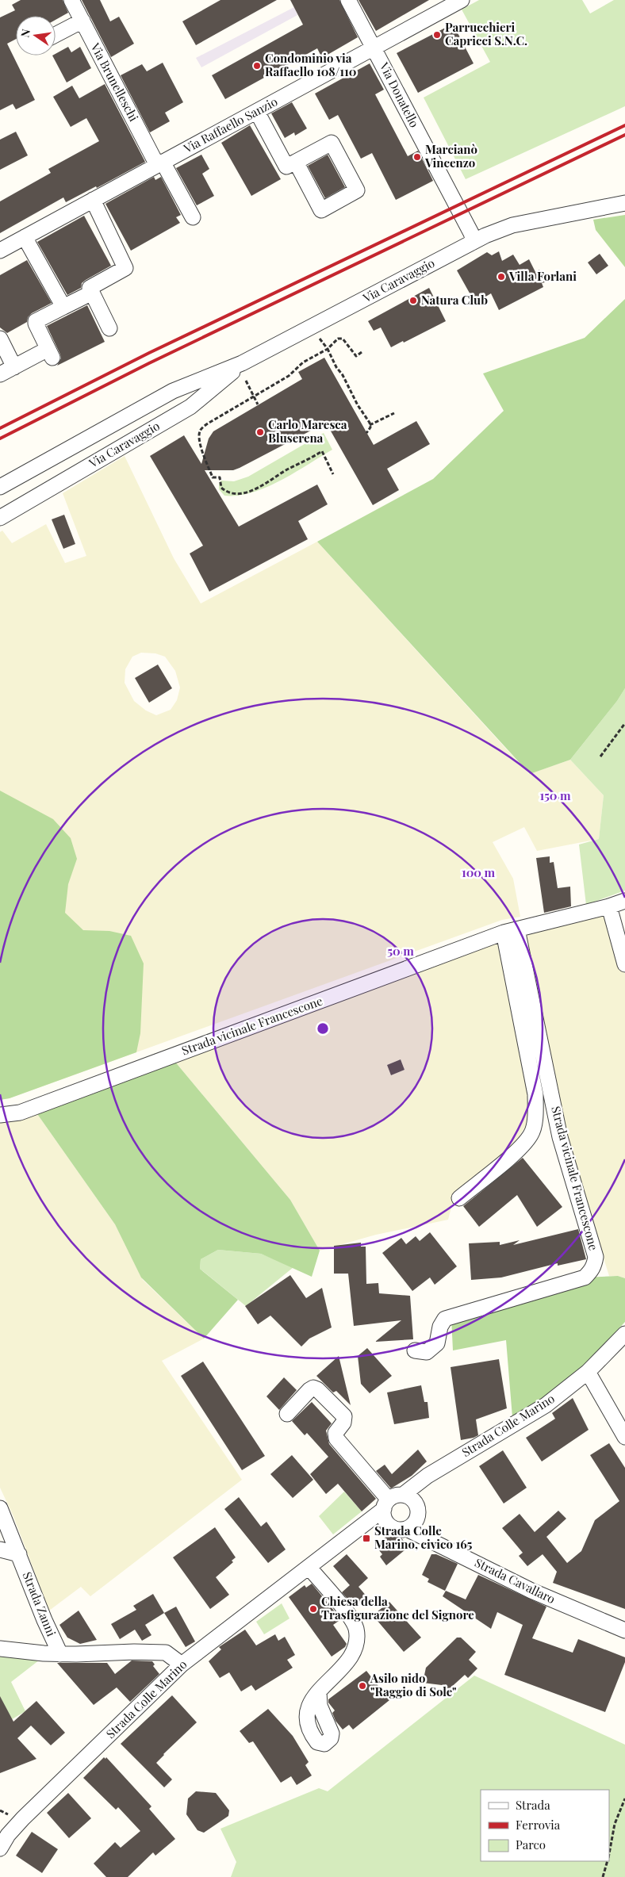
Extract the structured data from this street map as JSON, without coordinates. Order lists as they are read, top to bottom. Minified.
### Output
{"streets":{"street":["Via Brunelleschi","Via Donatello","Via Raffaello Sanzio","Via Caravaggio","Strada vicinale Francescone","Strada Colle Marino","Strada Cavallaro","Strada Zanni"]},"crossings":[["Via Brunelleschi","Via Raffaello Sanzio"],["Via Donatello","Via Raffaello Sanzio"],["Via Donatello","Via Caravaggio"],["Strada Colle Marino","Strada Cavallaro"]],"places":{"other":["Parrucchieri Capricci S.N.C.","Condominio via Raffaello 108/110","Marcianò Vincenzo","Villa Forlani","Natura Club","Carlo Maresca Bluserena","Chiesa della Trasfigurazione del Signore","Asilo nido \"Raggio di Sole\""],"transit":["Strada Colle Marino, civico 165"]},"legend":["Strada","Ferrovia","Parco"],"north":"left","rings":["150 m","100 m","50 m"]}
